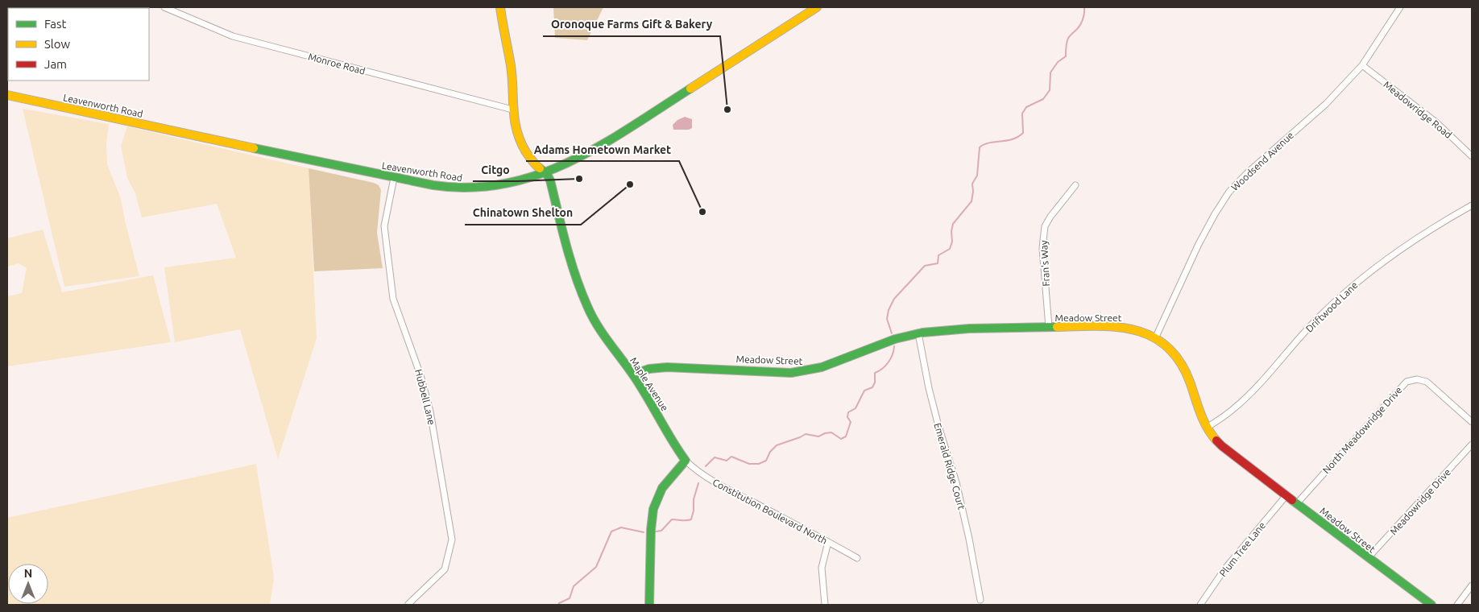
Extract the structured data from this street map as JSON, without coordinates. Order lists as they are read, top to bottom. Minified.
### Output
{"streets":{"main road":["Leavenworth Road","Meadow Street","Maple Avenue"],"street":["Monroe Road","Meadowridge Road","Woodsend Avenue","Fran's Way","Driftwood Lane","Hubbell Lane","North Meadowridge Drive","Emerald Ridge Court","Meadowridge Drive","Constitution Boulevard North","Plum Tree Lane"]},"crossings":[["Leavenworth Road","Maple Avenue"],["Leavenworth Road","Hubbell Lane"],["Meadowridge Road","Woodsend Avenue"],["Woodsend Avenue","Meadow Street"],["Fran's Way","Meadow Street"],["Driftwood Lane","Meadow Street"],["Meadow Street","Maple Avenue"],["Meadow Street","North Meadowridge Drive"],["Meadow Street","Emerald Ridge Court"],["Meadow Street","Meadowridge Drive"],["Meadow Street","Plum Tree Lane"],["Maple Avenue","Constitution Boulevard North"]],"places":["Oronoque Farms Gift & Bakery","Citgo","Chinatown Shelton","Adams Hometown Market"],"legend":["Fast","Slow","Jam"],"north":"top"}
